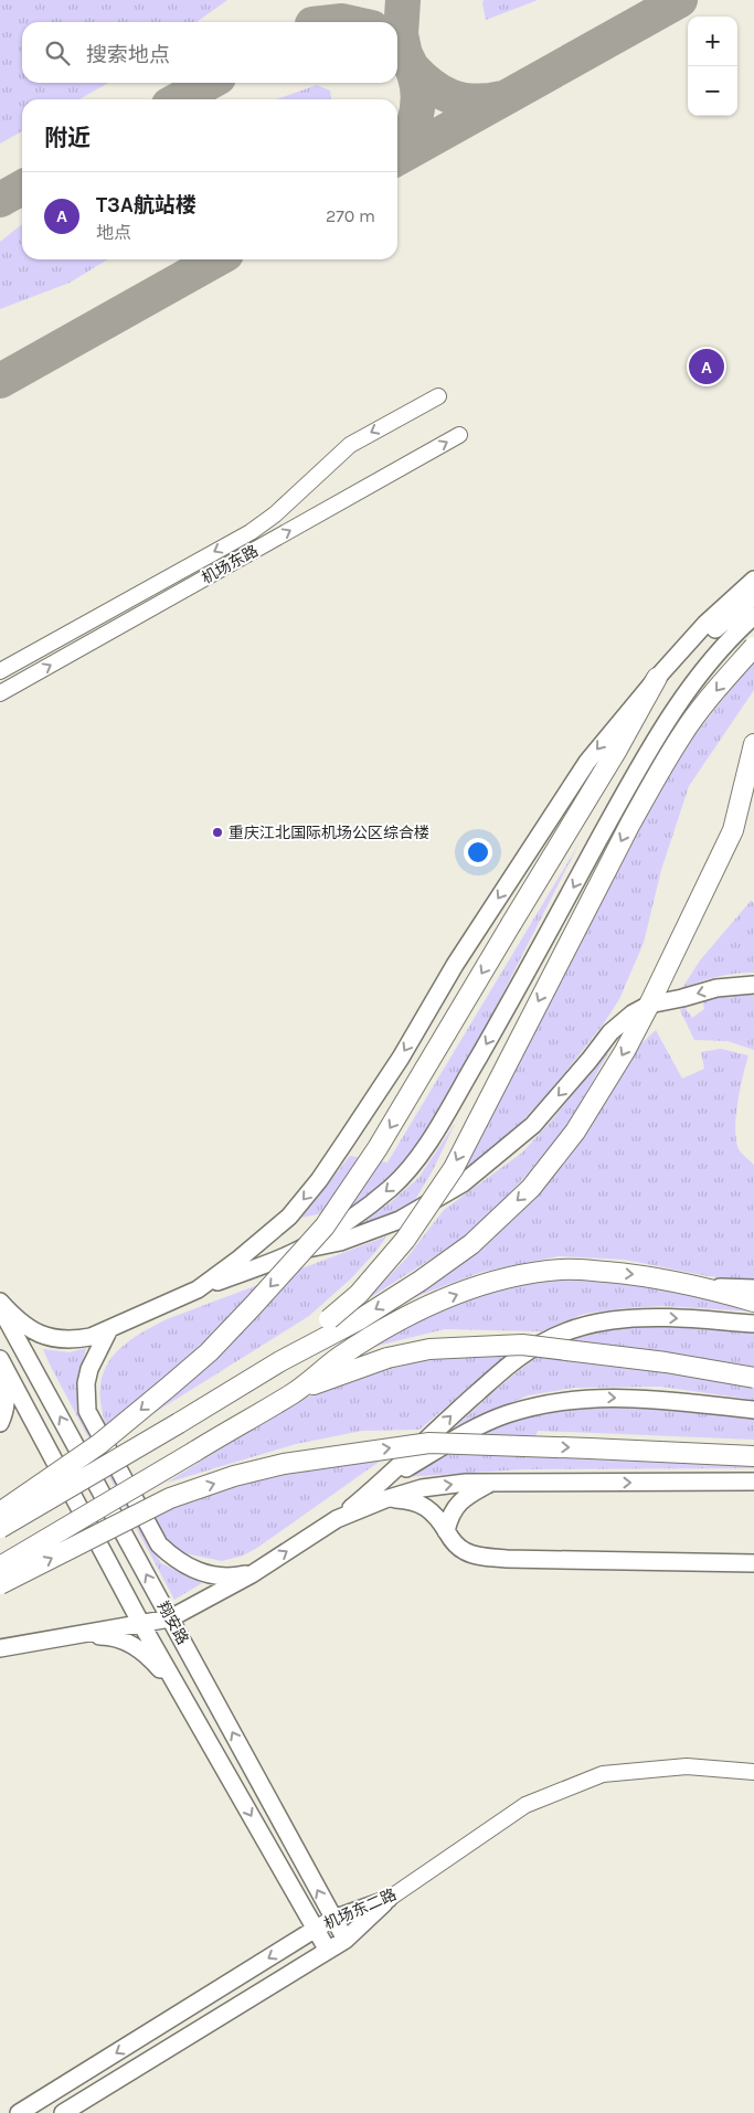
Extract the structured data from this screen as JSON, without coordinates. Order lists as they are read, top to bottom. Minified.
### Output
{"streets":{"main road":["翔安路","机场东二路"],"street":["机场东路"]},"crossings":[["翔安路","机场东二路"]],"places":["重庆江北国际机场公区综合楼"],"page":{"map_buttons":["+","−"],"search":"搜索地点","heading":"附近","list":[{"mark":"A","name":"T3A航站楼","note":"地点","value":"270 m"}],"pins":"A"}}
